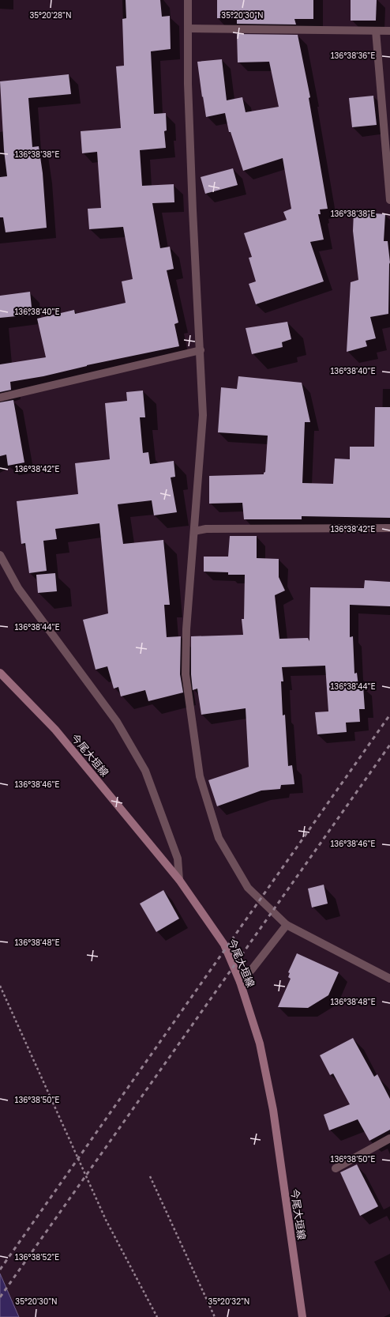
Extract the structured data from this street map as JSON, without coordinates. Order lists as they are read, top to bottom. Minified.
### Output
{"streets":{"main road":["今尾大垣線"]},"coordinates":["35°20'28\"N","35°20'30\"N","136°38'36\"E","136°38'38\"E","136°38'40\"E","136°38'42\"E","136°38'44\"E","136°38'46\"E","136°38'48\"E","136°38'50\"E","136°38'52\"E","35°20'32\"N"]}
